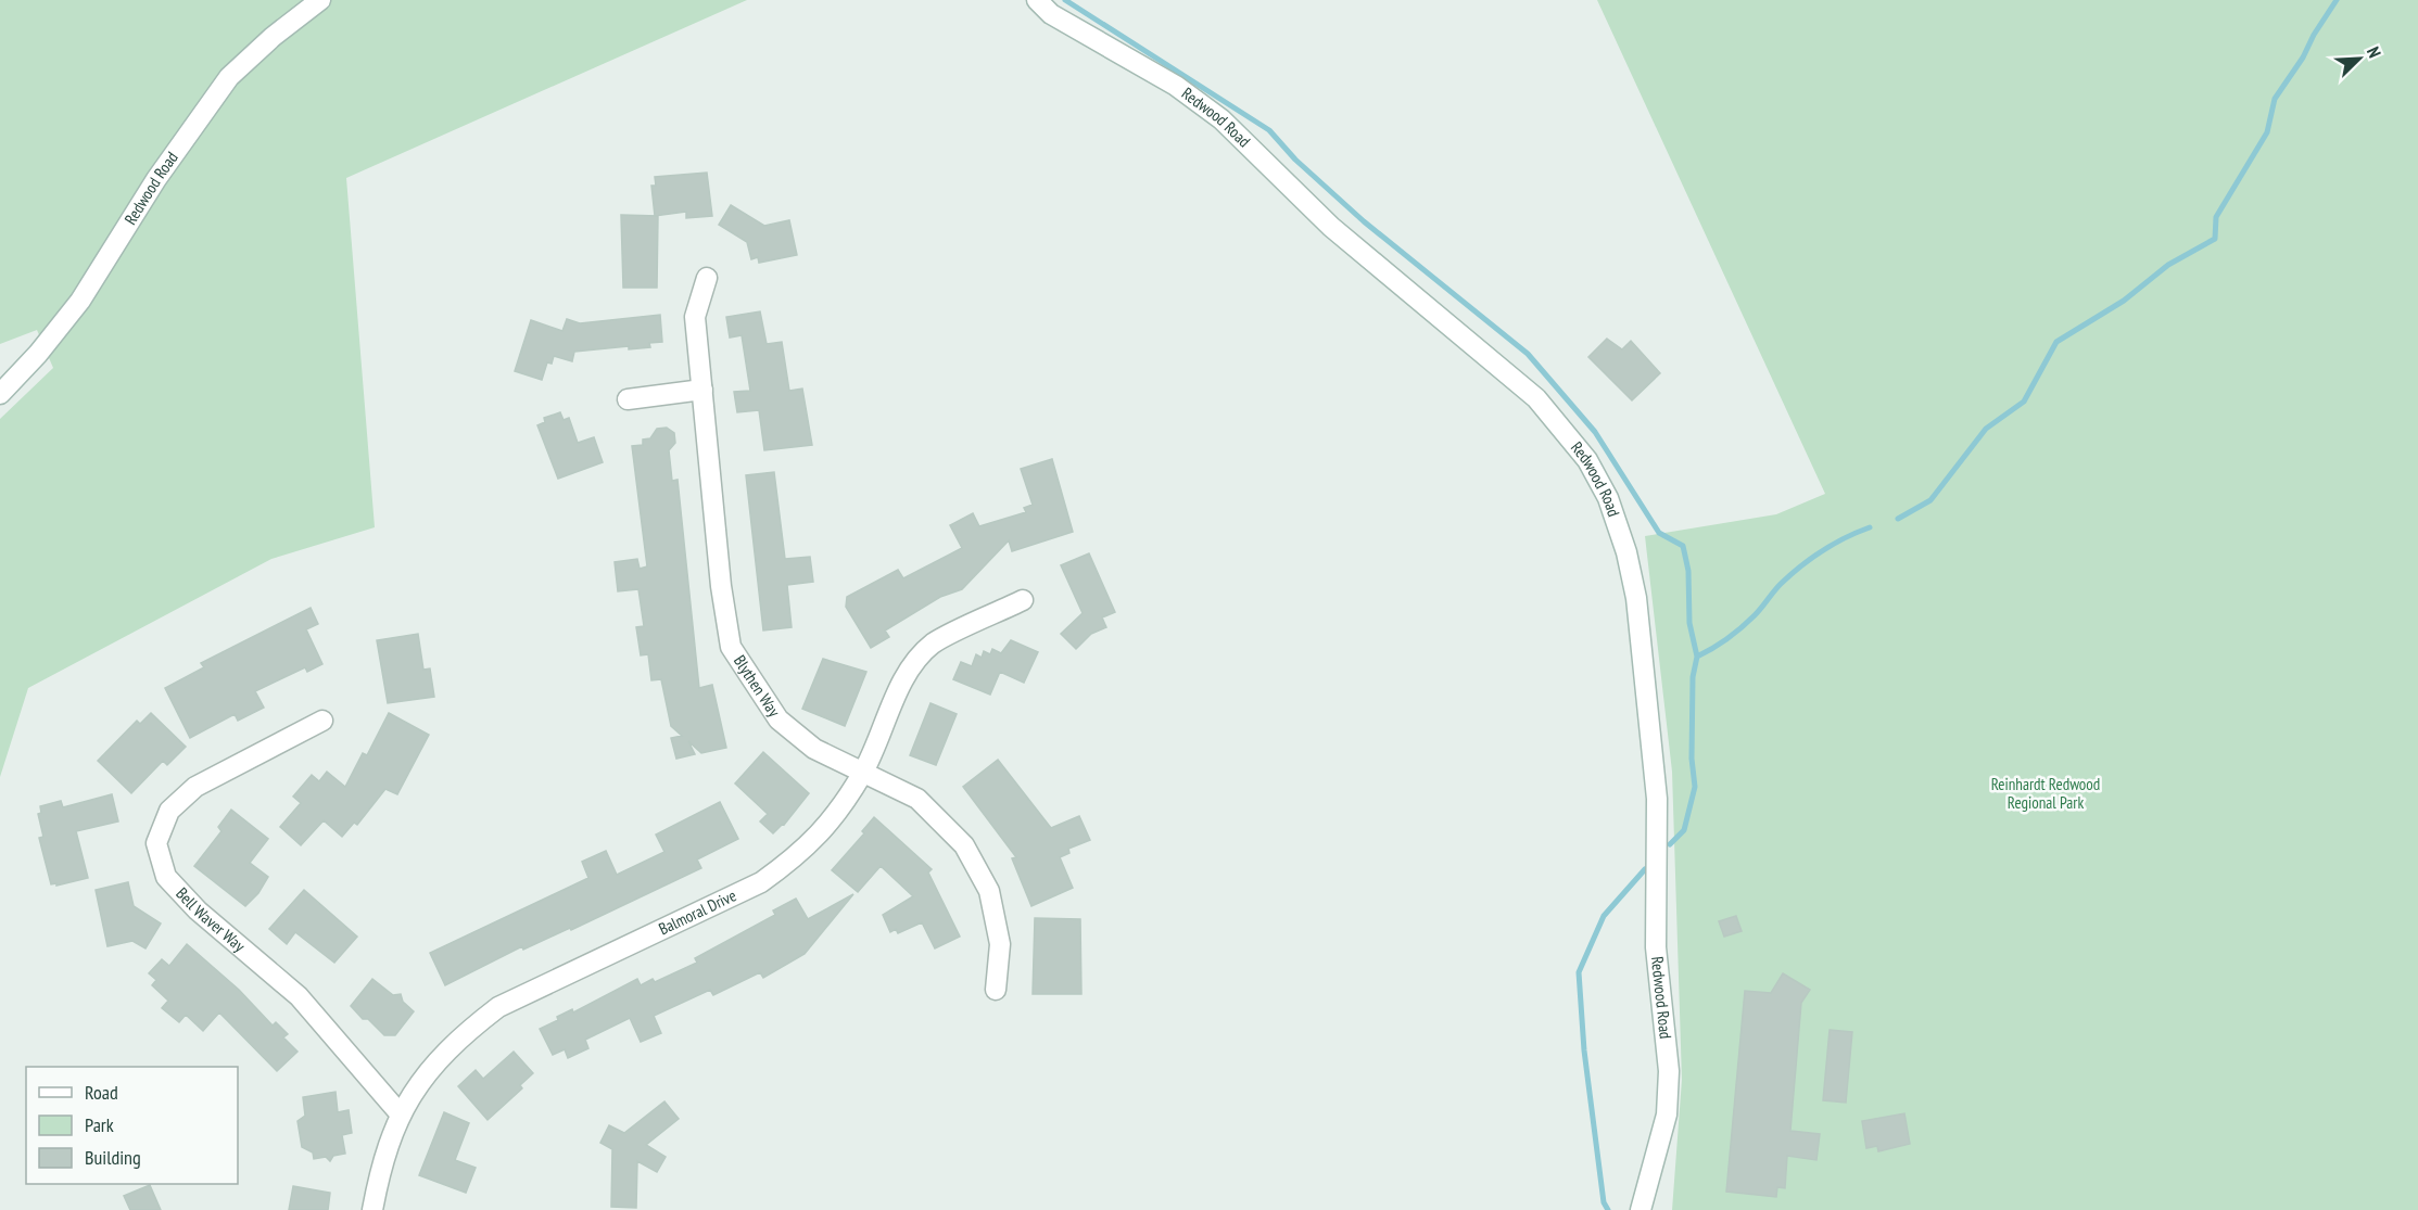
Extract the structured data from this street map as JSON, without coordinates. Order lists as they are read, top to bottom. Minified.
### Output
{"streets":{"street":["Redwood Road","Blythen Way","Balmoral Drive","Bell Waver Way"]},"crossings":[["Blythen Way","Balmoral Drive"],["Balmoral Drive","Bell Waver Way"]],"parks":["Reinhardt Redwood Regional Park"],"legend":["Road","Park","Building"],"north":"top right"}
